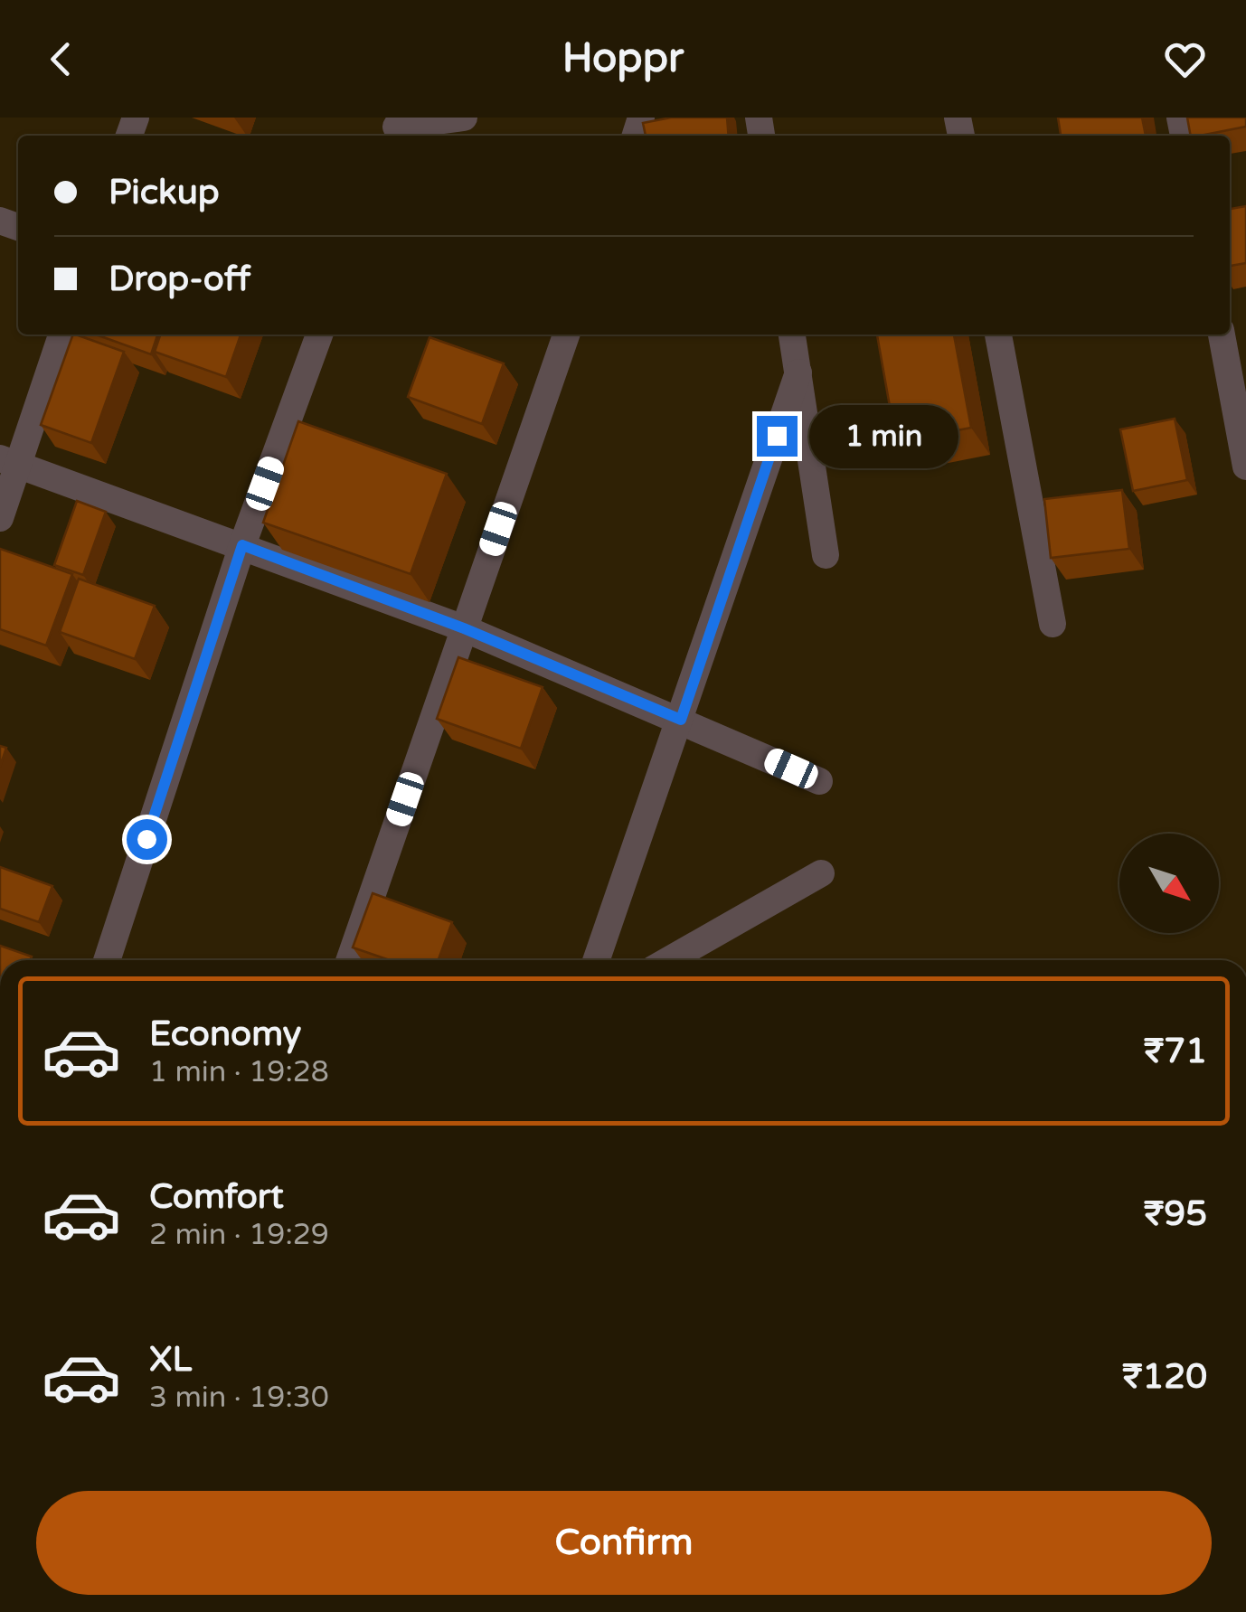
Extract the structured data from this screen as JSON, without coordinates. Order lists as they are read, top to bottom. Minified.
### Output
{"north":"bottom right","page":{"header":"Hoppr","banner":["Pickup","Drop-off"],"bubble":"1 min","list":[{"name":"Economy","note":"1 min · 19:28","value":"₹71"},{"name":"Comfort","note":"2 min · 19:29","value":"₹95"},{"name":"XL","note":"3 min · 19:30","value":"₹120"}],"buttons":"Confirm"}}
